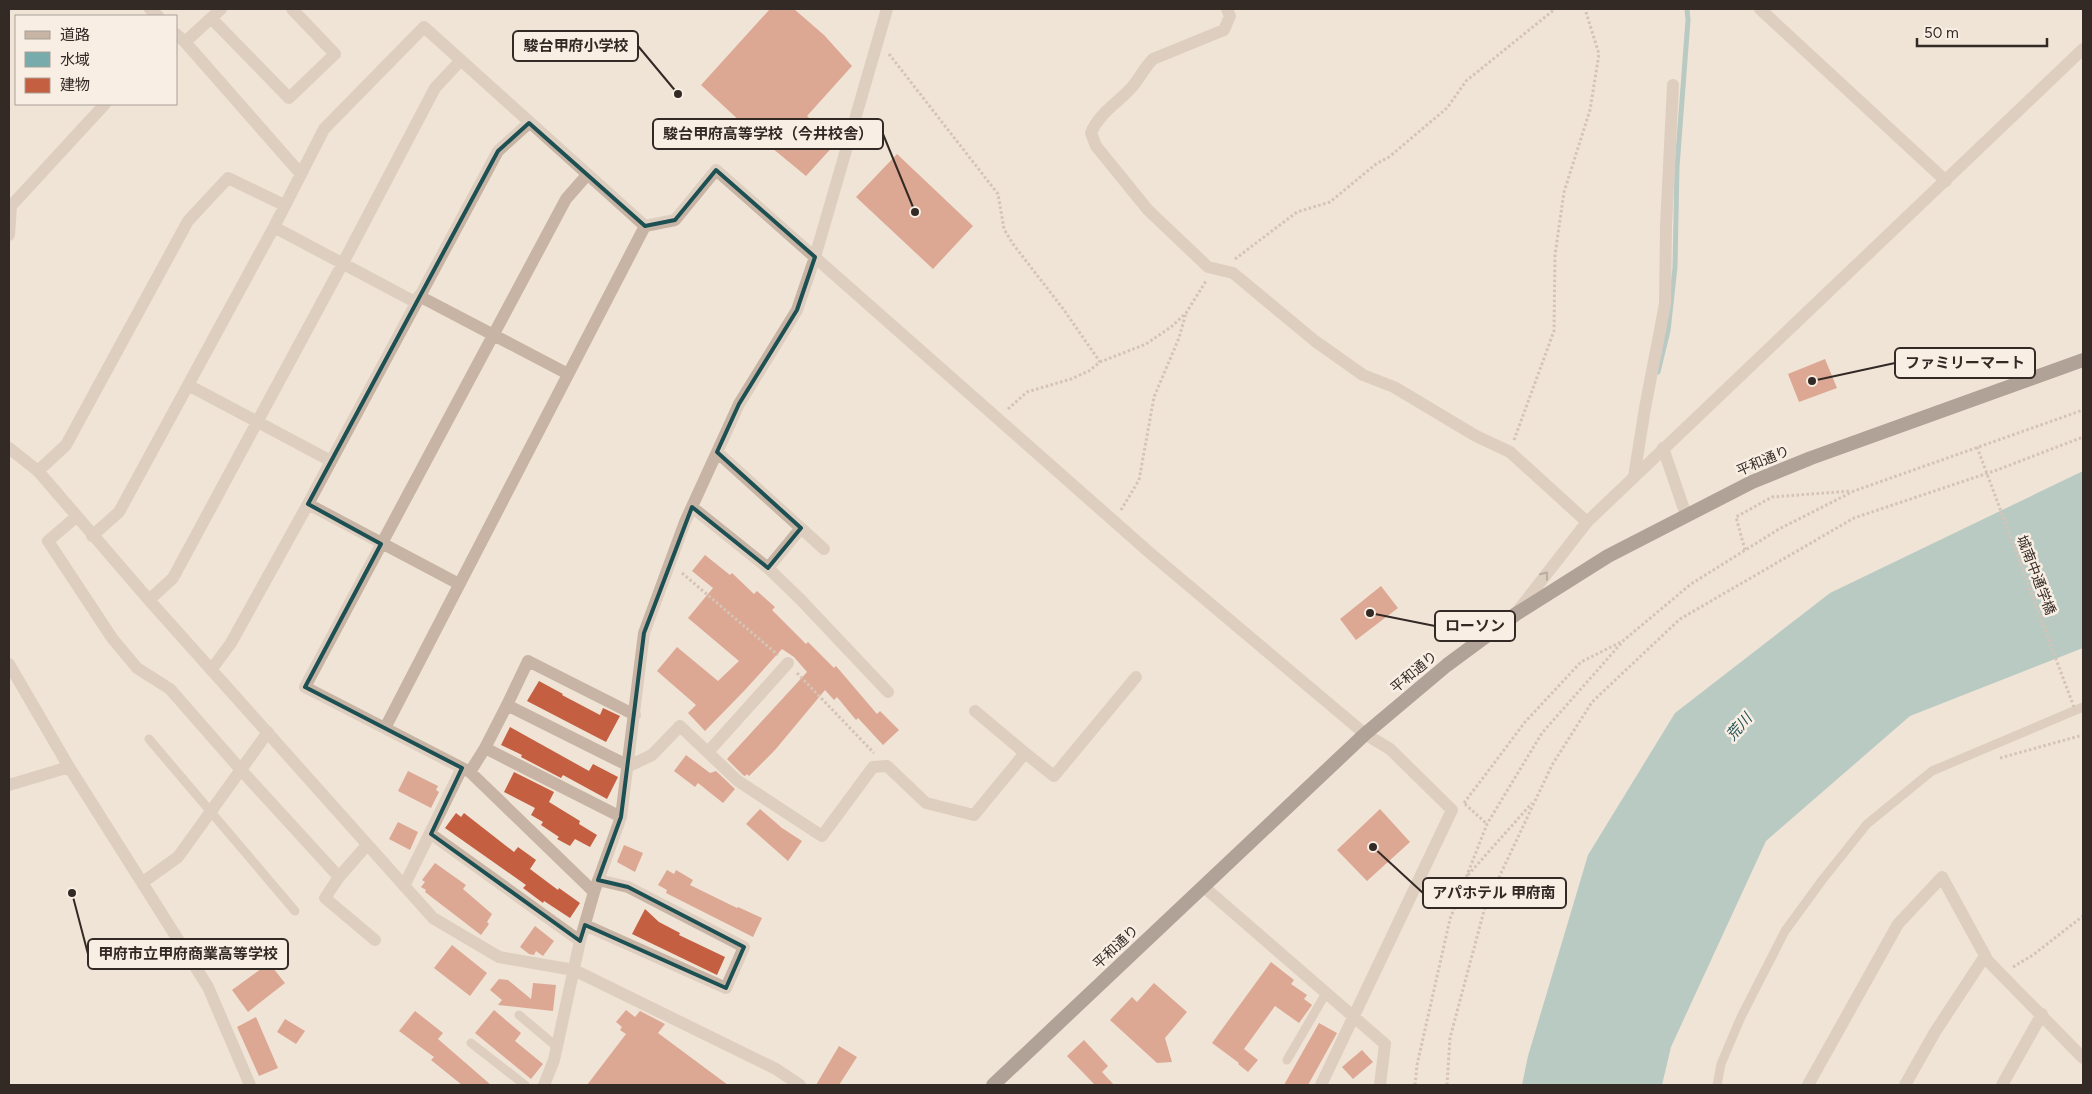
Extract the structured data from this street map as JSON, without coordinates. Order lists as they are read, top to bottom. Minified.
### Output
{"streets":{"highway":["平和通り"],"path":["城南中通学橋"]},"water":["荒川"],"places":["駿台甲府小学校","駿台甲府高等学校（今井校舎）","ファミリーマート","ローソン","アパホテル 甲府南","甲府市立甲府商業高等学校"],"legend":["道路","水域","建物"],"scale_bar":"50 m"}
